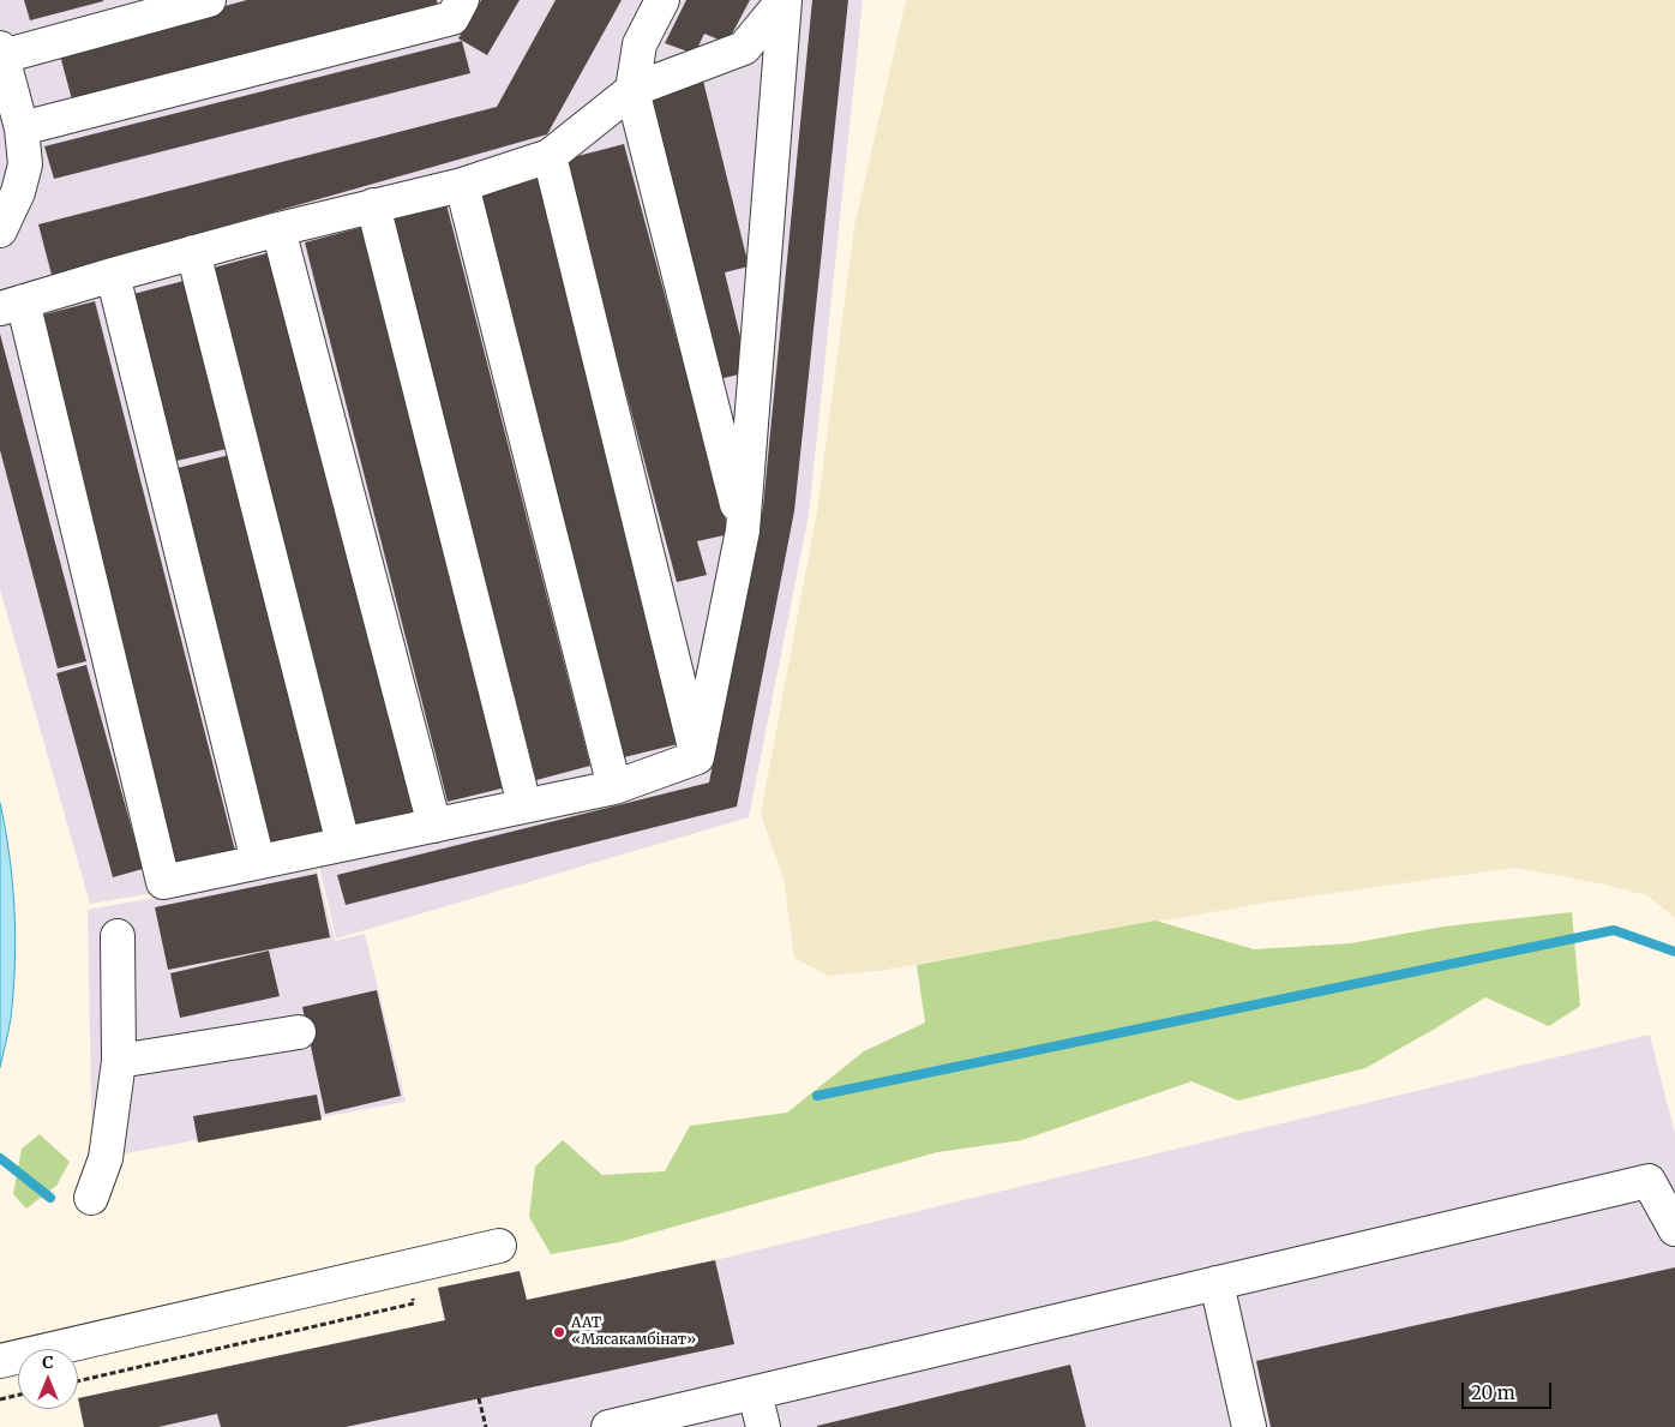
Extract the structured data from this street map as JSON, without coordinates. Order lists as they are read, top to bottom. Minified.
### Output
{"places":["ААТ «Мясакамбінат»"],"scale_bar":"20 m","north":"top"}
